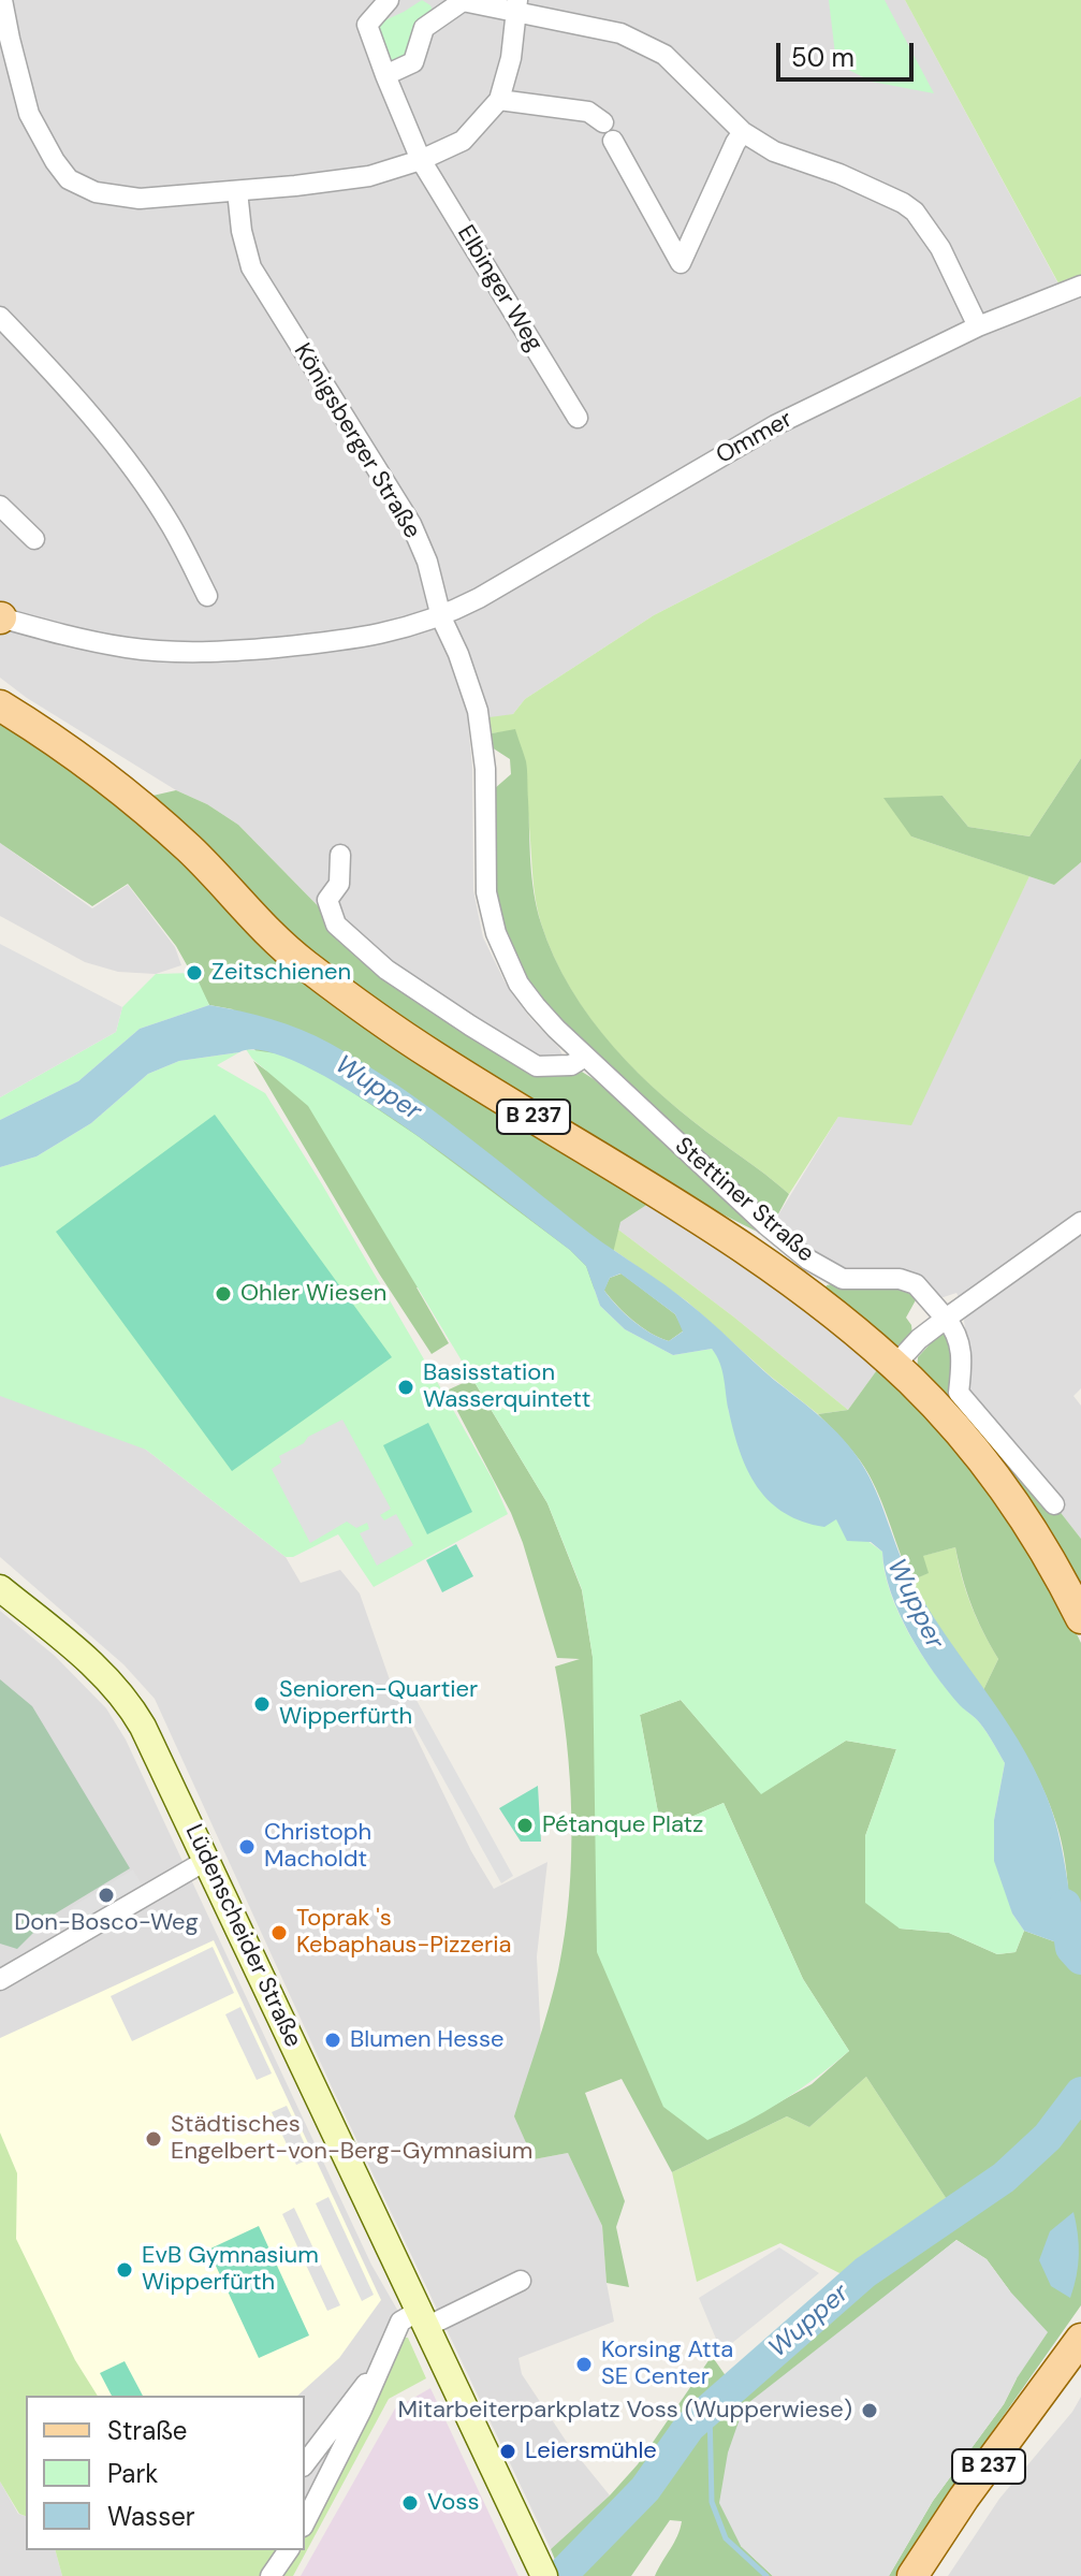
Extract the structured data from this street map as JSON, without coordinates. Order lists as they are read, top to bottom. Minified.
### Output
{"streets":{"main road":["B 237","Lüdenscheider Straße"],"street":["Elbinger Weg","Ommer","Königsberger Straße","Stettiner Straße"]},"crossings":[["Ommer","Königsberger Straße"],["Ommer","Stettiner Straße"],["Königsberger Straße","Stettiner Straße"]],"water":["Wupper"],"places":["Zeitschienen","Ohler Wiesen","Basisstation Wasserquintett","Senioren-Quartier Wipperfürth","Pétanque Platz","Christoph Macholdt","Don-Bosco-Weg","Toprak 's Kebaphaus-Pizzeria","Blumen Hesse","Städtisches Engelbert-von-Berg-Gymnasium","EvB Gymnasium Wipperfürth","Korsing Atta SE Center","Mitarbeiterparkplatz Voss (Wupperwiese)","Leiersmühle","Voss"],"legend":["Straße","Park","Wasser"],"scale_bar":"50 m"}
